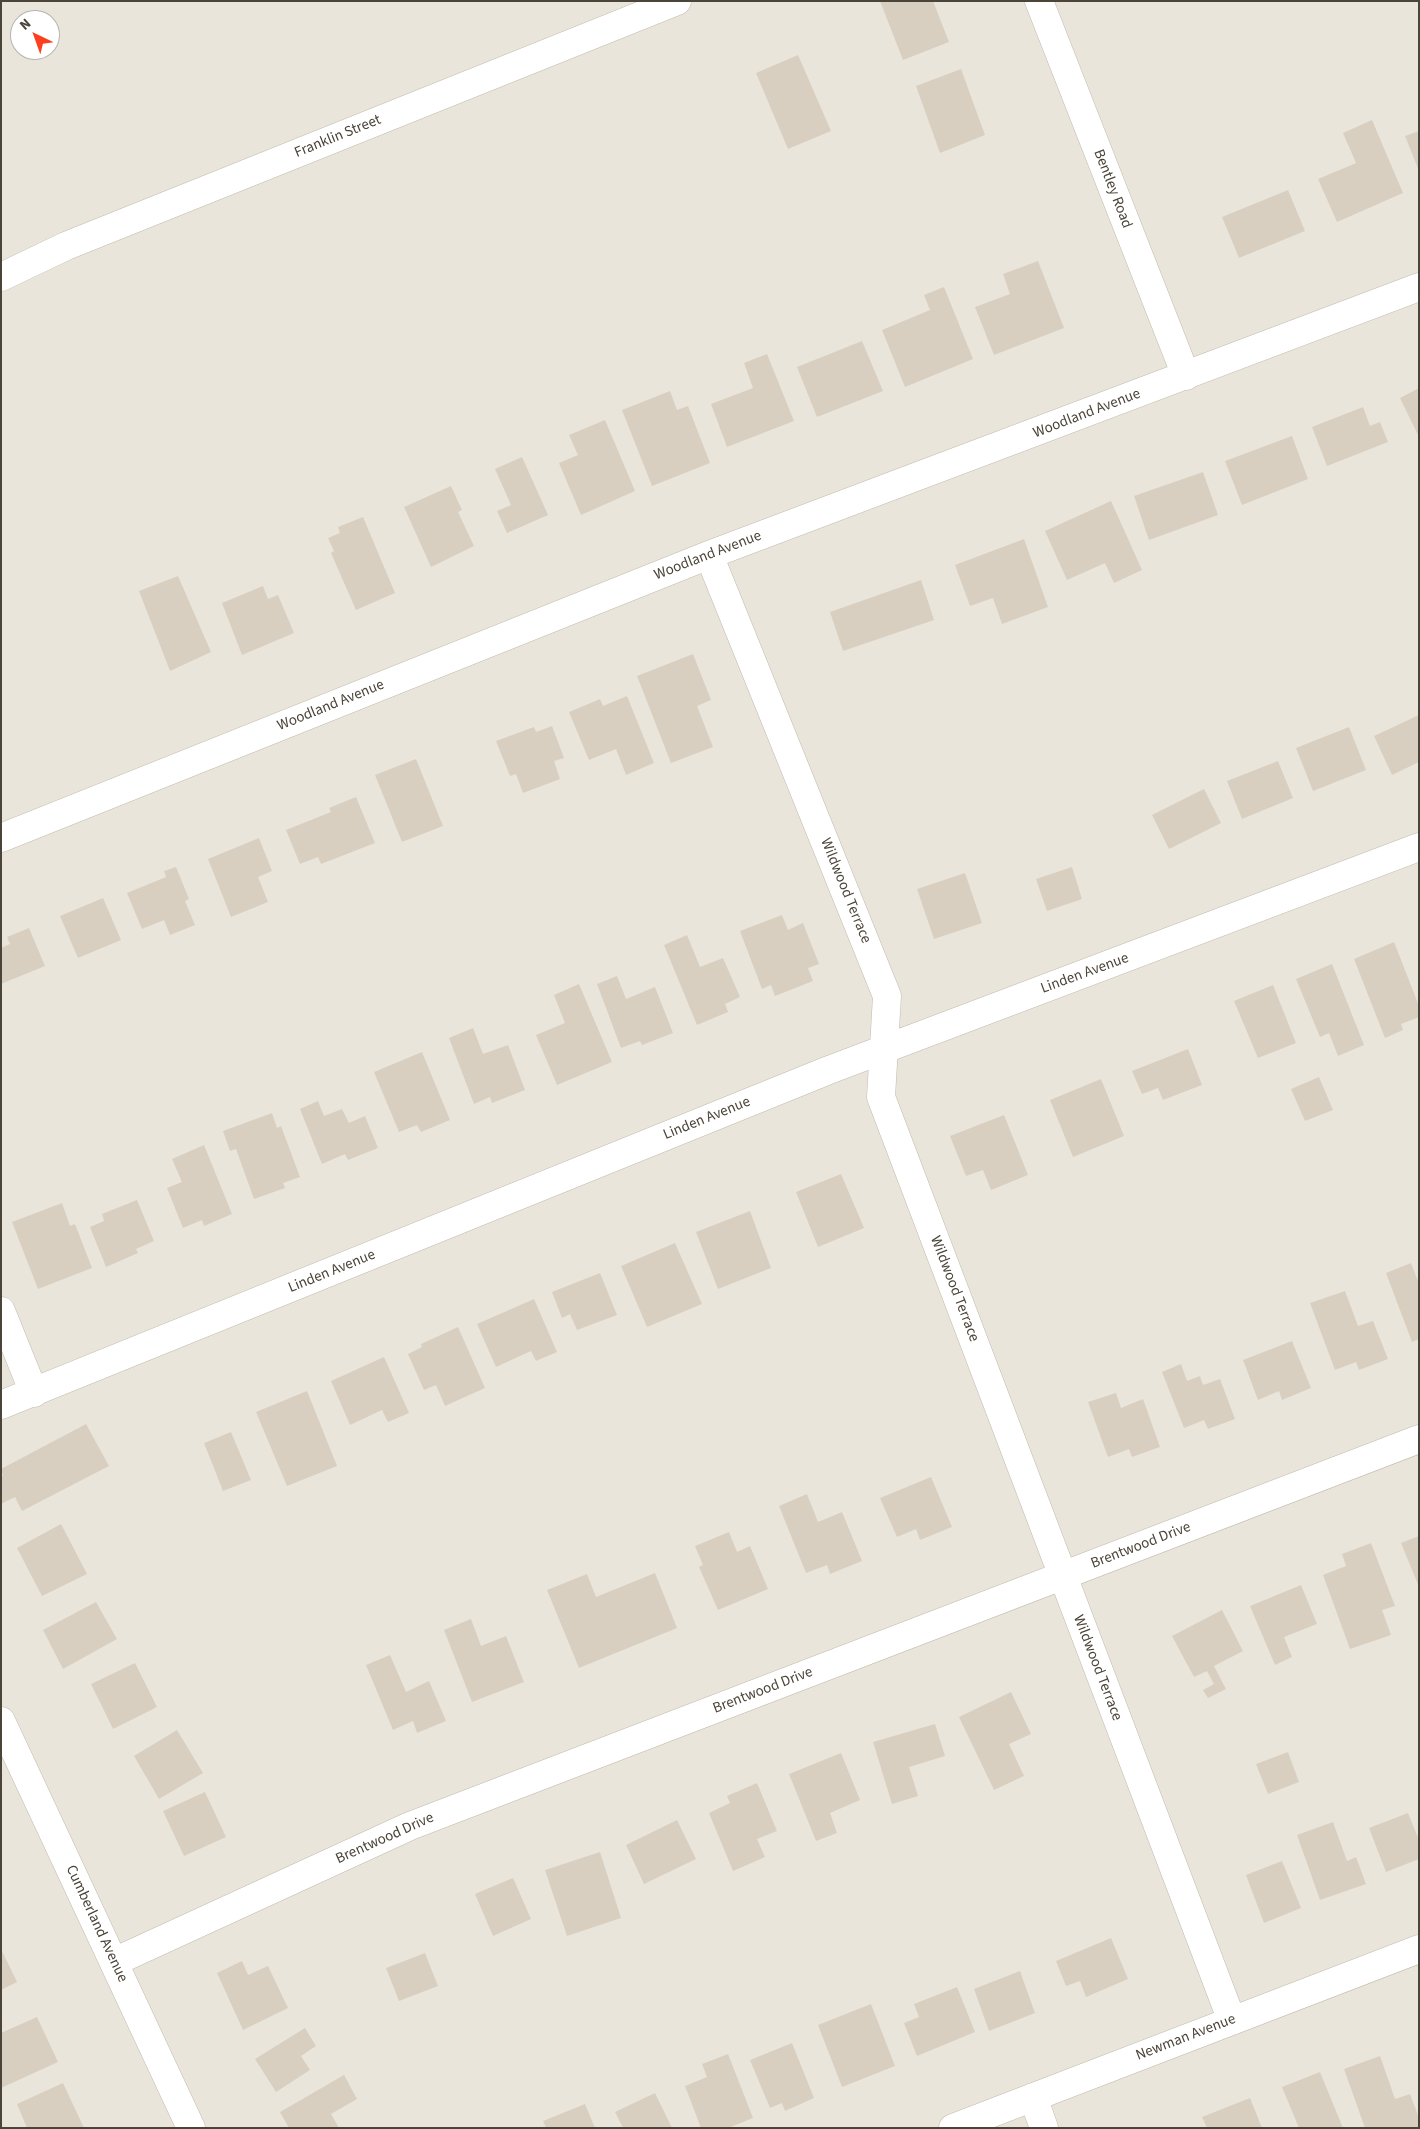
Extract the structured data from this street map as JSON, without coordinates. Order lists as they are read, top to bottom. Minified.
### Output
{"streets":{"street":["Franklin Street","Bentley Road","Woodland Avenue","Wildwood Terrace","Linden Avenue","Brentwood Drive","Cumberland Avenue","Newman Avenue"]},"crossings":[["Bentley Road","Woodland Avenue"],["Woodland Avenue","Wildwood Terrace"],["Wildwood Terrace","Linden Avenue"],["Wildwood Terrace","Brentwood Drive"],["Wildwood Terrace","Newman Avenue"],["Brentwood Drive","Cumberland Avenue"]],"north":"top left"}
